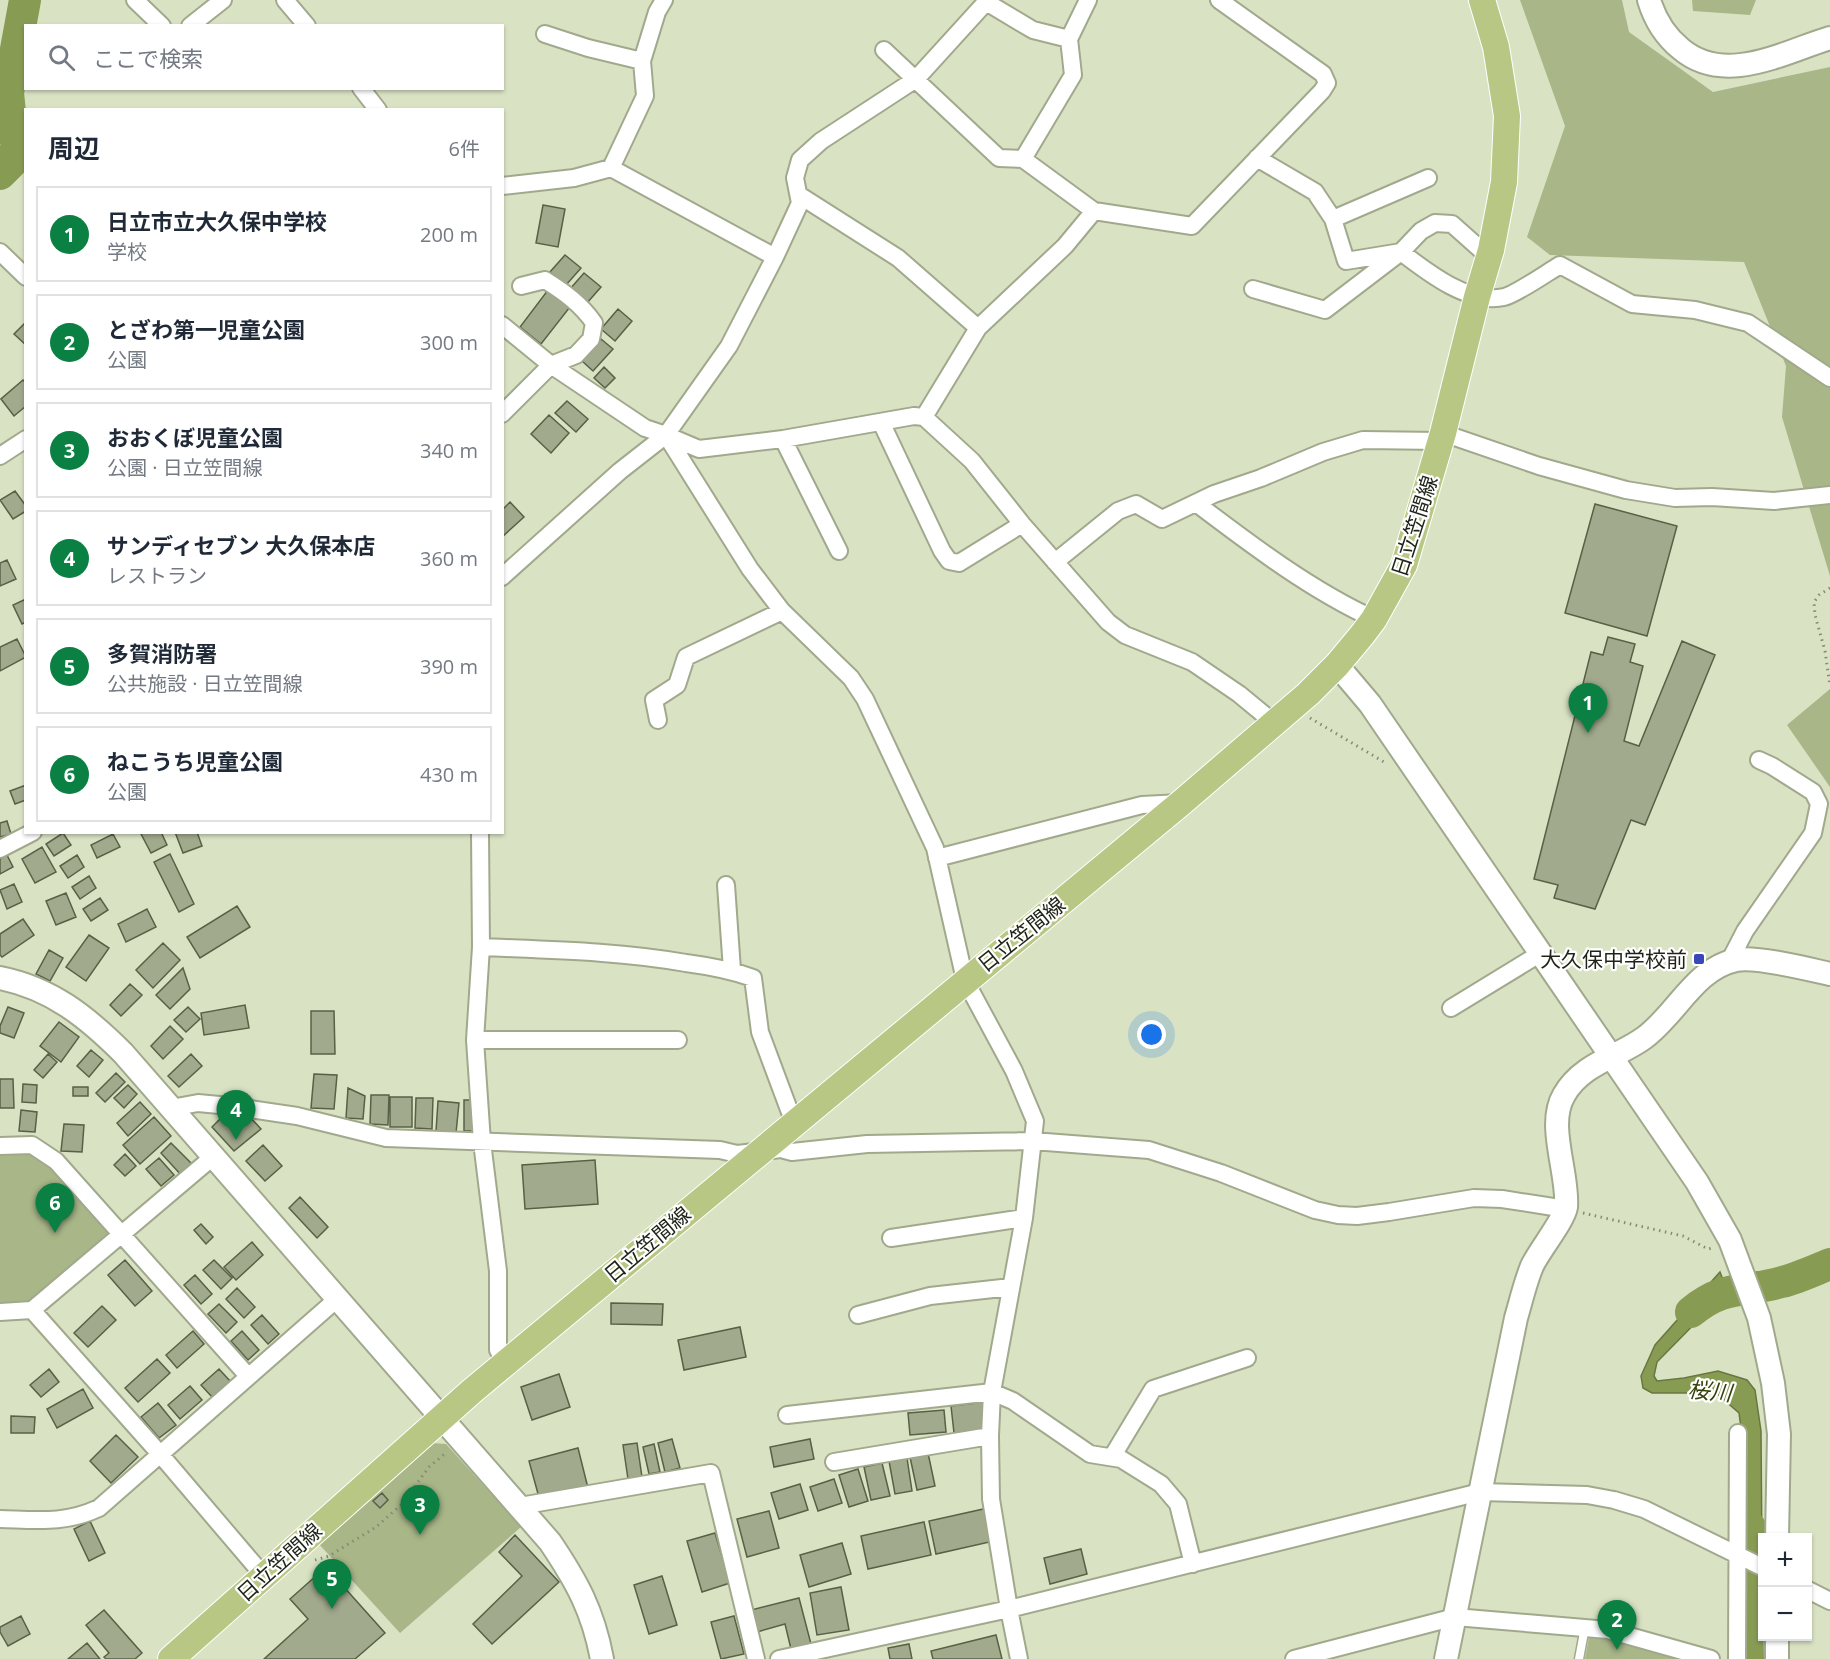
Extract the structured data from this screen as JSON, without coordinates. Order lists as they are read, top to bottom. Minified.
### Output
{"streets":{"main road":["日立笠間線"]},"water":["桜川"],"places":{"transit":["大久保中学校前"]},"page":{"search":"ここで検索","heading":["周辺","6件"],"list":[{"mark":"1","name":"日立市立大久保中学校","note":"学校","value":"200 m"},{"mark":"2","name":"とざわ第一児童公園","note":"公園","value":"300 m"},{"mark":"3","name":"おおくぼ児童公園","note":"公園 · 日立笠間線","value":"340 m"},{"mark":"4","name":"サンディセブン 大久保本店","note":"レストラン","value":"360 m"},{"mark":"5","name":"多賀消防署","note":"公共施設 · 日立笠間線","value":"390 m"},{"mark":"6","name":"ねこうち児童公園","note":"公園","value":"430 m"}],"pins":["1","4","6","3","5","2"],"map_buttons":["+","−"]}}
